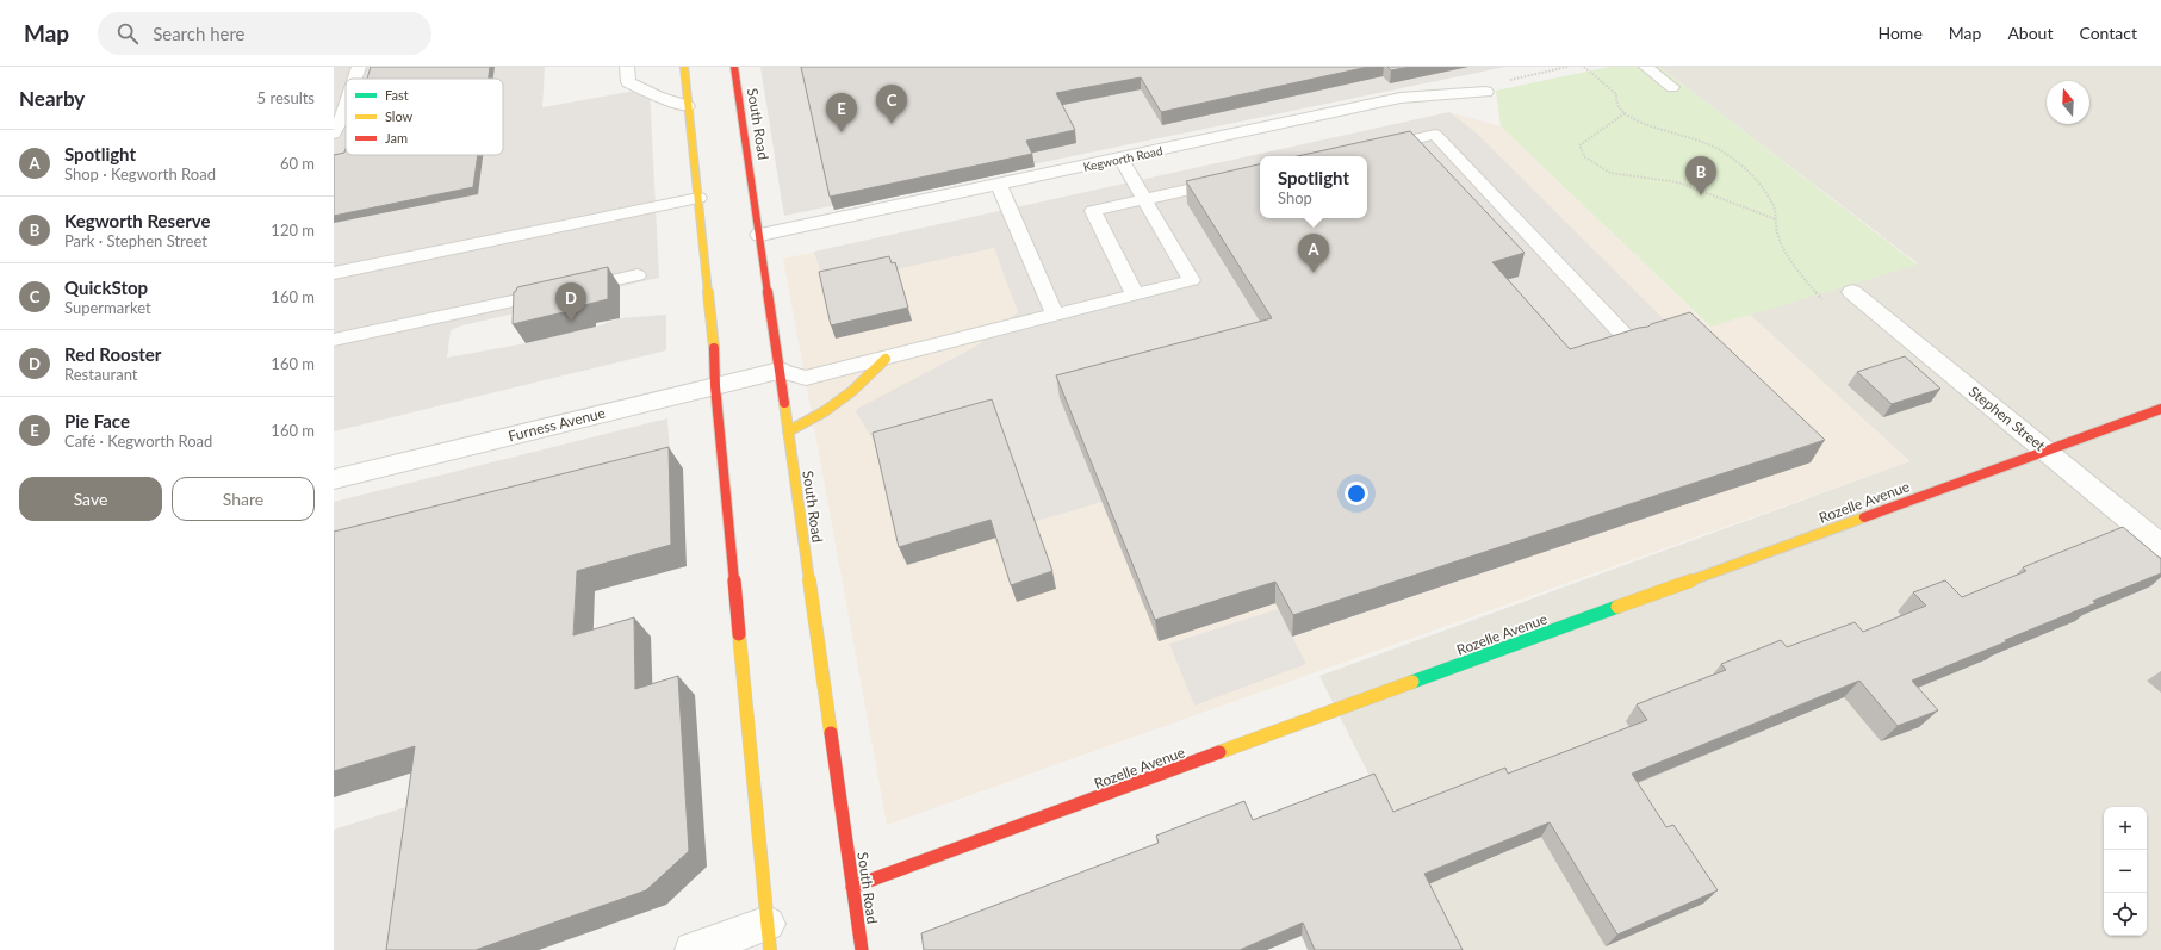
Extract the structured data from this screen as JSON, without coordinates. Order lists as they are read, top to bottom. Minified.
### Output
{"streets":{"main road":["South Road","Rozelle Avenue"],"street":["Kegworth Road","Stephen Street","Furness Avenue"]},"crossings":[["South Road","Kegworth Road"],["South Road","Furness Avenue"],["South Road","Rozelle Avenue"],["Stephen Street","Rozelle Avenue"]],"legend":["Fast","Slow","Jam"],"north":"top","page":{"header":"Map","search":"Search here","nav":["Home","Map","About","Contact"],"heading":["Nearby","5 results"],"pins":["C","E","B","A","D"],"list":[{"mark":"A","name":"Spotlight","note":"Shop · Kegworth Road","value":"60 m"},{"mark":"B","name":"Kegworth Reserve","note":"Park · Stephen Street","value":"120 m"},{"mark":"C","name":"QuickStop","note":"Supermarket","value":"160 m"},{"mark":"D","name":"Red Rooster","note":"Restaurant","value":"160 m"},{"mark":"E","name":"Pie Face","note":"Café · Kegworth Road","value":"160 m"}],"popup":["Spotlight","Shop"],"buttons":["Save","Share"],"map_buttons":["+","−"]}}
